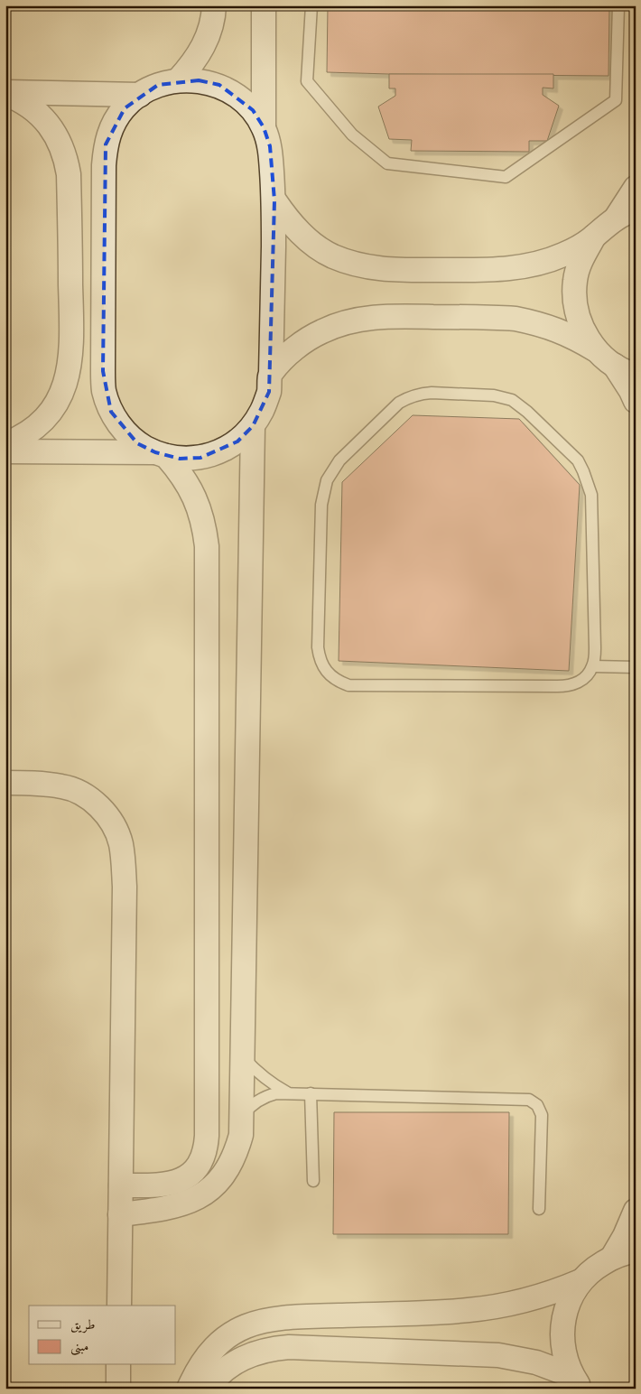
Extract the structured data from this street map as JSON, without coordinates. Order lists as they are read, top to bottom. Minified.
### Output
{"legend":["طريق","مبنى"]}
